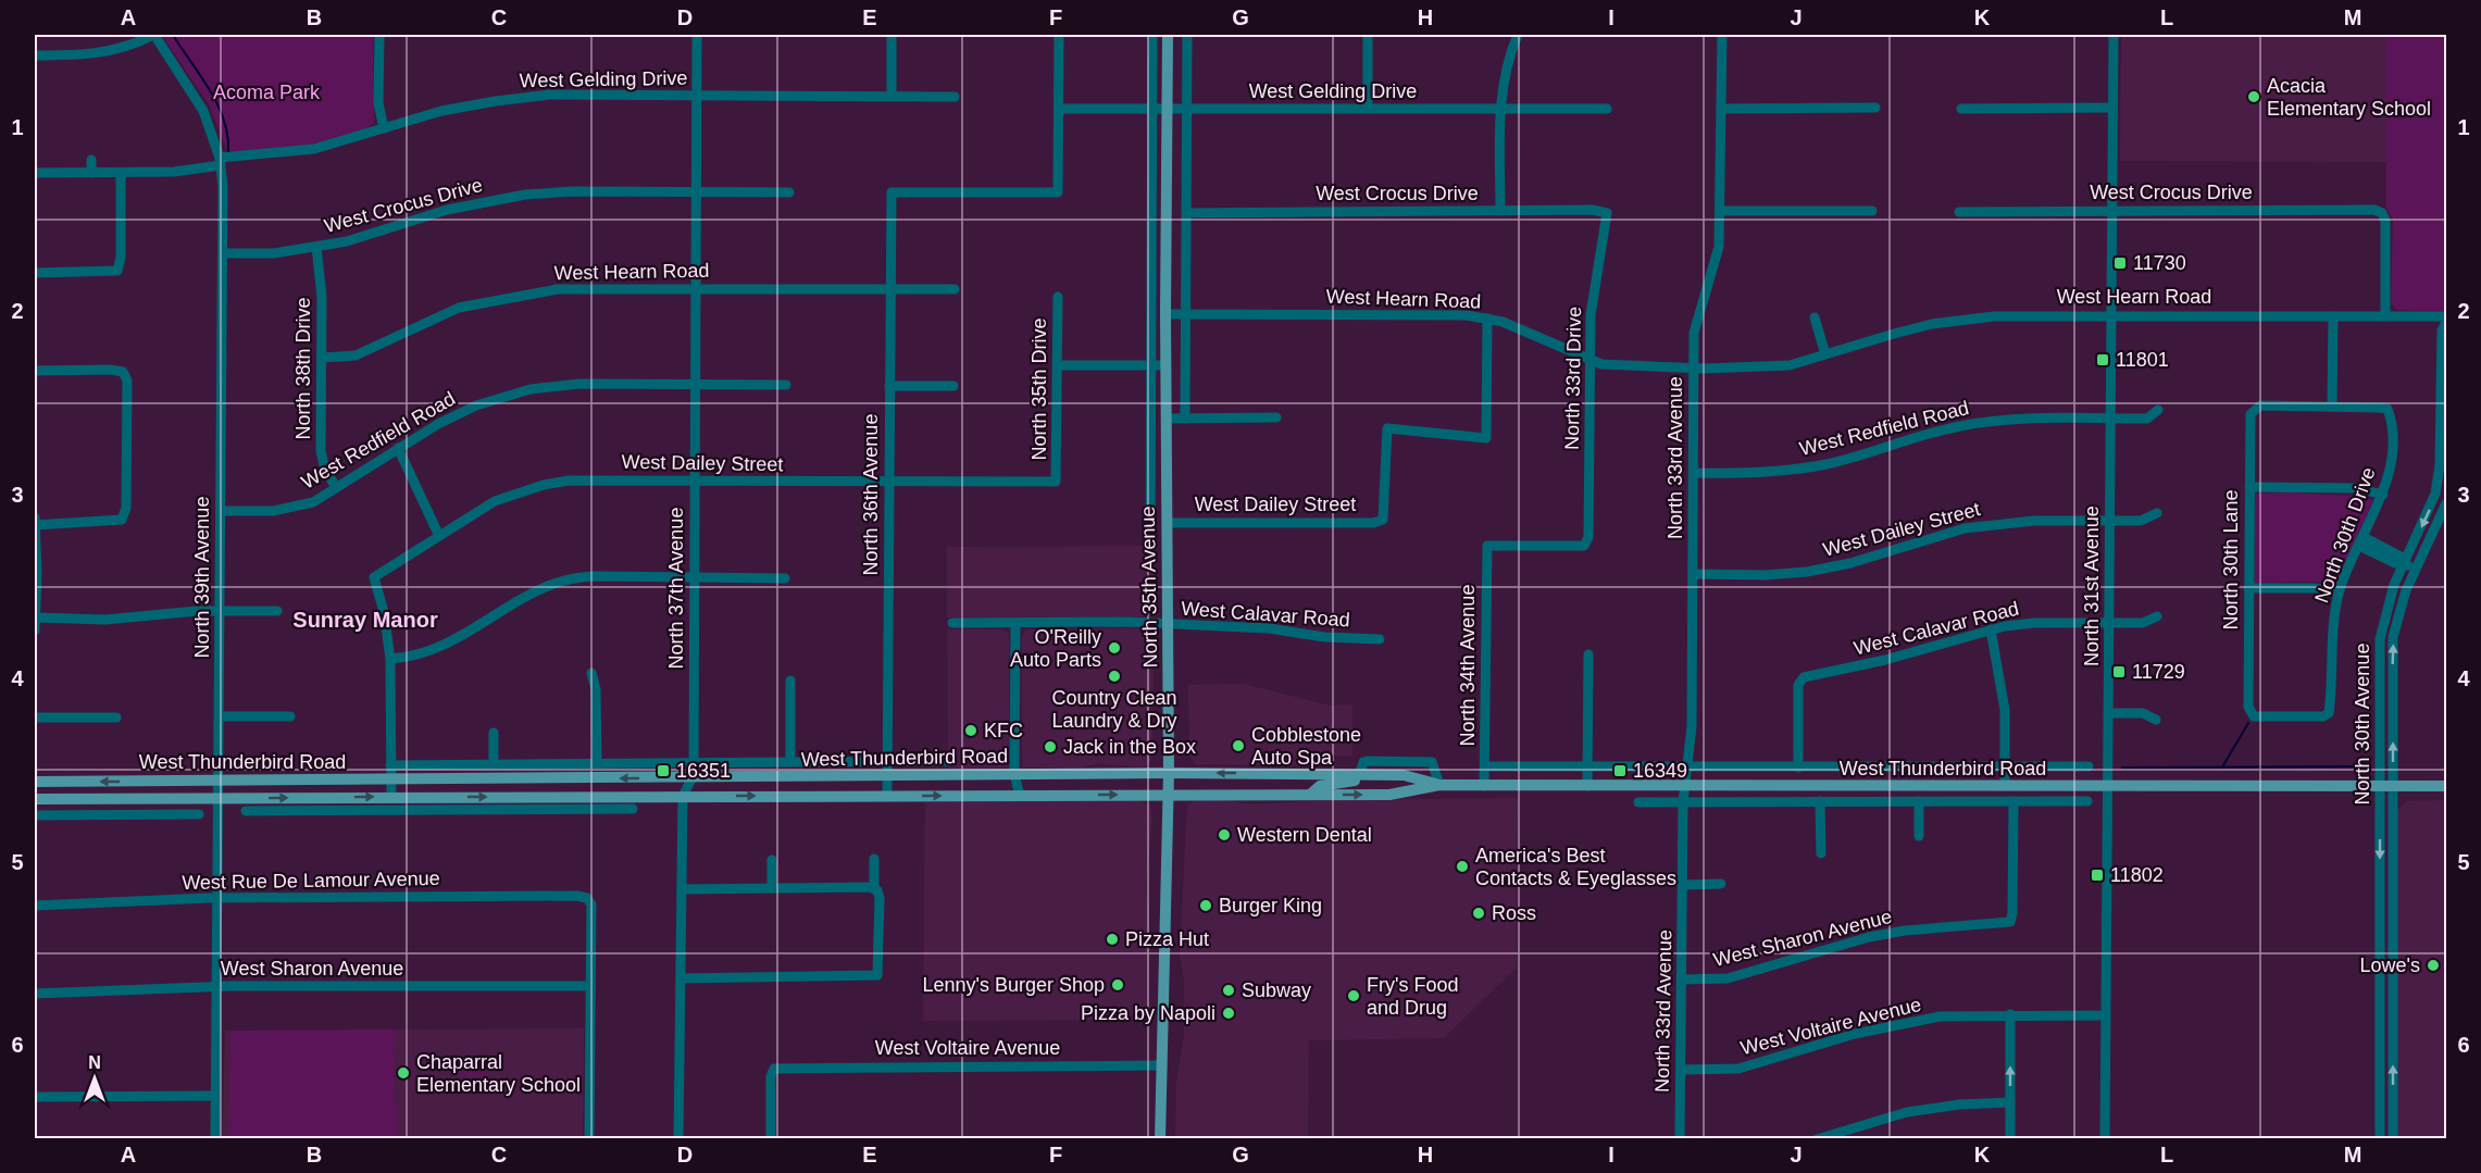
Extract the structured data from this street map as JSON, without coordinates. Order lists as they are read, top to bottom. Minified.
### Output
{"streets":{"main road":["North 35th Avenue","West Thunderbird Road"],"street":["West Gelding Drive","West Crocus Drive","West Hearn Road","North 38th Drive","North 33rd Drive","North 35th Drive","West Redfield Road","North 33rd Avenue","West Dailey Street","North 36th Avenue","North 30th Drive","North 30th Lane","North 39th Avenue","North 31st Avenue","North 37th Avenue","West Calavar Road","North 34th Avenue","North 30th Avenue","West Rue De Lamour Avenue","West Sharon Avenue","West Voltaire Avenue"]},"crossings":[["West Gelding Drive","North 36th Avenue"],["West Gelding Drive","North 39th Avenue"],["West Gelding Drive","North 35th Avenue"],["West Gelding Drive","North 37th Avenue"],["West Crocus Drive","West Hearn Road"],["West Crocus Drive","North 38th Drive"],["West Crocus Drive","North 33rd Drive"],["West Crocus Drive","North 39th Avenue"],["West Crocus Drive","North 31st Avenue"],["West Crocus Drive","North 37th Avenue"],["West Hearn Road","North 38th Drive"],["West Hearn Road","North 33rd Drive"],["West Hearn Road","North 33rd Avenue"],["West Hearn Road","West Dailey Street"],["West Hearn Road","North 36th Avenue"],["West Hearn Road","North 31st Avenue"],["West Hearn Road","North 35th Avenue"],["West Hearn Road","North 37th Avenue"],["West Hearn Road","North 30th Avenue"],["North 38th Drive","West Redfield Road"],["North 33rd Drive","North 34th Avenue"],["North 35th Drive","West Dailey Street"],["West Redfield Road","North 33rd Avenue"],["West Redfield Road","North 39th Avenue"],["West Redfield Road","North 31st Avenue"],["West Redfield Road","North 37th Avenue"],["North 33rd Avenue","West Dailey Street"],["North 33rd Avenue","West Thunderbird Road"],["North 33rd Avenue","West Sharon Avenue"],["North 33rd Avenue","West Voltaire Avenue"],["West Dailey Street","North 36th Avenue"],["West Dailey Street","North 31st Avenue"],["West Dailey Street","North 35th Avenue"],["West Dailey Street","North 37th Avenue"],["North 36th Avenue","West Thunderbird Road"],["North 30th Drive","North 30th Lane"],["North 39th Avenue","West Thunderbird Road"],["North 39th Avenue","West Rue De Lamour Avenue"],["North 39th Avenue","West Sharon Avenue"],["North 31st Avenue","West Calavar Road"],["North 31st Avenue","West Thunderbird Road"],["North 31st Avenue","West Voltaire Avenue"],["North 35th Avenue","West Calavar Road"],["North 35th Avenue","West Thunderbird Road"],["North 35th Avenue","West Voltaire Avenue"],["North 37th Avenue","West Thunderbird Road"],["West Calavar Road","West Thunderbird Road"],["North 34th Avenue","West Thunderbird Road"],["North 30th Avenue","West Thunderbird Road"],["West Thunderbird Road","West Sharon Avenue"],["West Rue De Lamour Avenue","West Sharon Avenue"]],"districts":["Sunray Manor"],"parks":["Acoma Park"],"places":{"other":["Acacia Elementary School","O'Reilly Auto Parts","Country Clean Laundry & Dry","KFC","Cobblestone Auto Spa","Jack in the Box","Western Dental","America's Best Contacts & Eyeglasses","Burger King","Ross","Pizza Hut","Lowe's","Lenny's Burger Shop","Subway","Fry's Food and Drug","Pizza by Napoli","Chaparral Elementary School"],"transit":["11730","11801","11729","16351","16349","11802"]},"north":"top","grid":{"columns":["A","B","C","D","E","F","G","H","I","J","K","L","M"],"rows":["1","2","3","4","5","6"]}}
